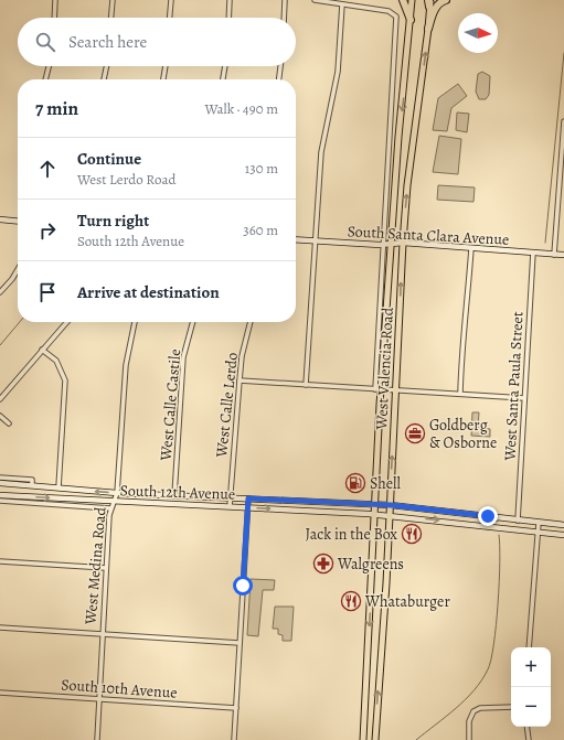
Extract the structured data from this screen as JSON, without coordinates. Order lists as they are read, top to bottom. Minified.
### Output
{"streets":{"main road":["West Valencia Road"],"street":["South Santa Clara Avenue","West Santa Paula Street","West Calle Castile","West Calle Lerdo","South 12th Avenue","West Medina Road","South 10th Avenue"]},"crossings":[["South Santa Clara Avenue","West Valencia Road"],["South Santa Clara Avenue","West Santa Paula Street"],["West Valencia Road","South 12th Avenue"],["West Santa Paula Street","South 12th Avenue"],["West Calle Castile","South 12th Avenue"],["West Calle Lerdo","South 12th Avenue"],["South 12th Avenue","West Medina Road"],["West Medina Road","South 10th Avenue"]],"places":{"office":["Goldberg & Osborne"],"fuel station":["Shell"],"restaurant":["Jack in the Box","Whataburger"],"pharmacy":["Walgreens"]},"north":"right","page":{"search":"Search here","heading":["7 min","Walk · 490 m"],"list":[["Continue","West Lerdo Road","130 m"],["Turn right","South 12th Avenue","360 m"],"Arrive at destination"],"map_buttons":["+","−"]}}
